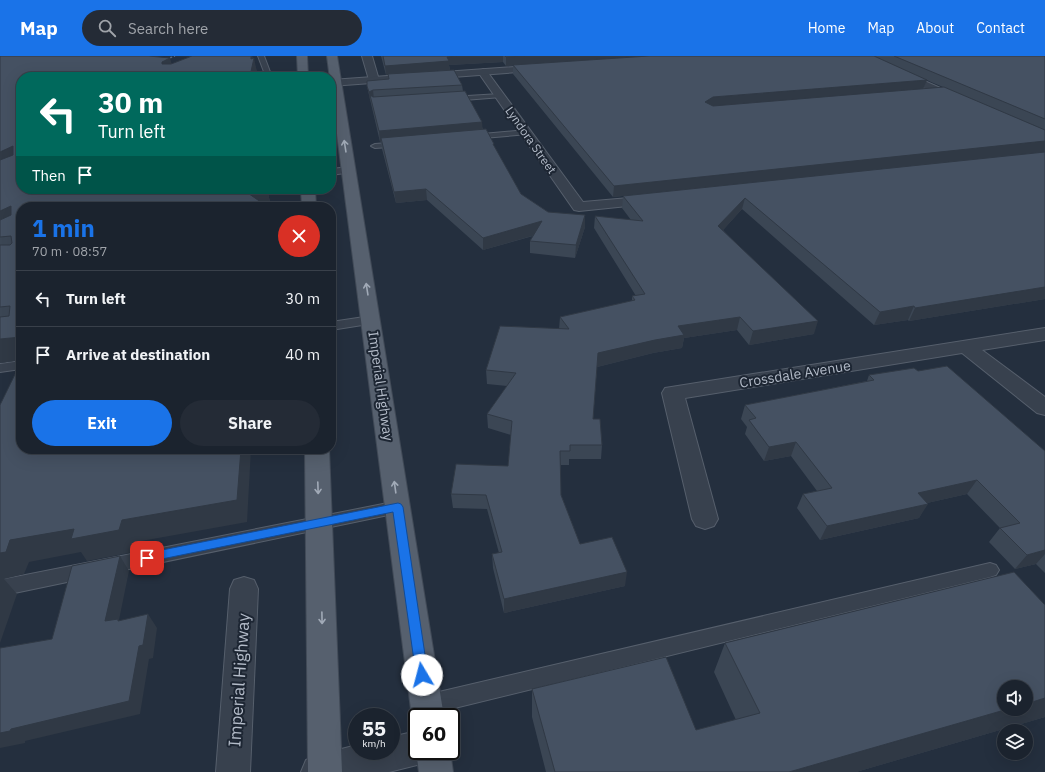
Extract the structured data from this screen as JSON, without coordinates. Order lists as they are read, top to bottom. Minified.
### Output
{"streets":{"main road":["Imperial Highway"],"street":["Lyndora Street","Crossdale Avenue"]},"one_way":["Imperial Highway"],"page":{"header":"Map","search":"Search here","nav":["Home","Map","About","Contact"],"turn":["30 m","Turn left"],"then":"Then","heading":["1 min","70 m · 08:57"],"list":[{"name":"Turn left","value":"30 m"},{"name":"Arrive at destination","value":"40 m"}],"buttons":["Exit","Share"],"speed":"55 km/h","limit":"60"}}
